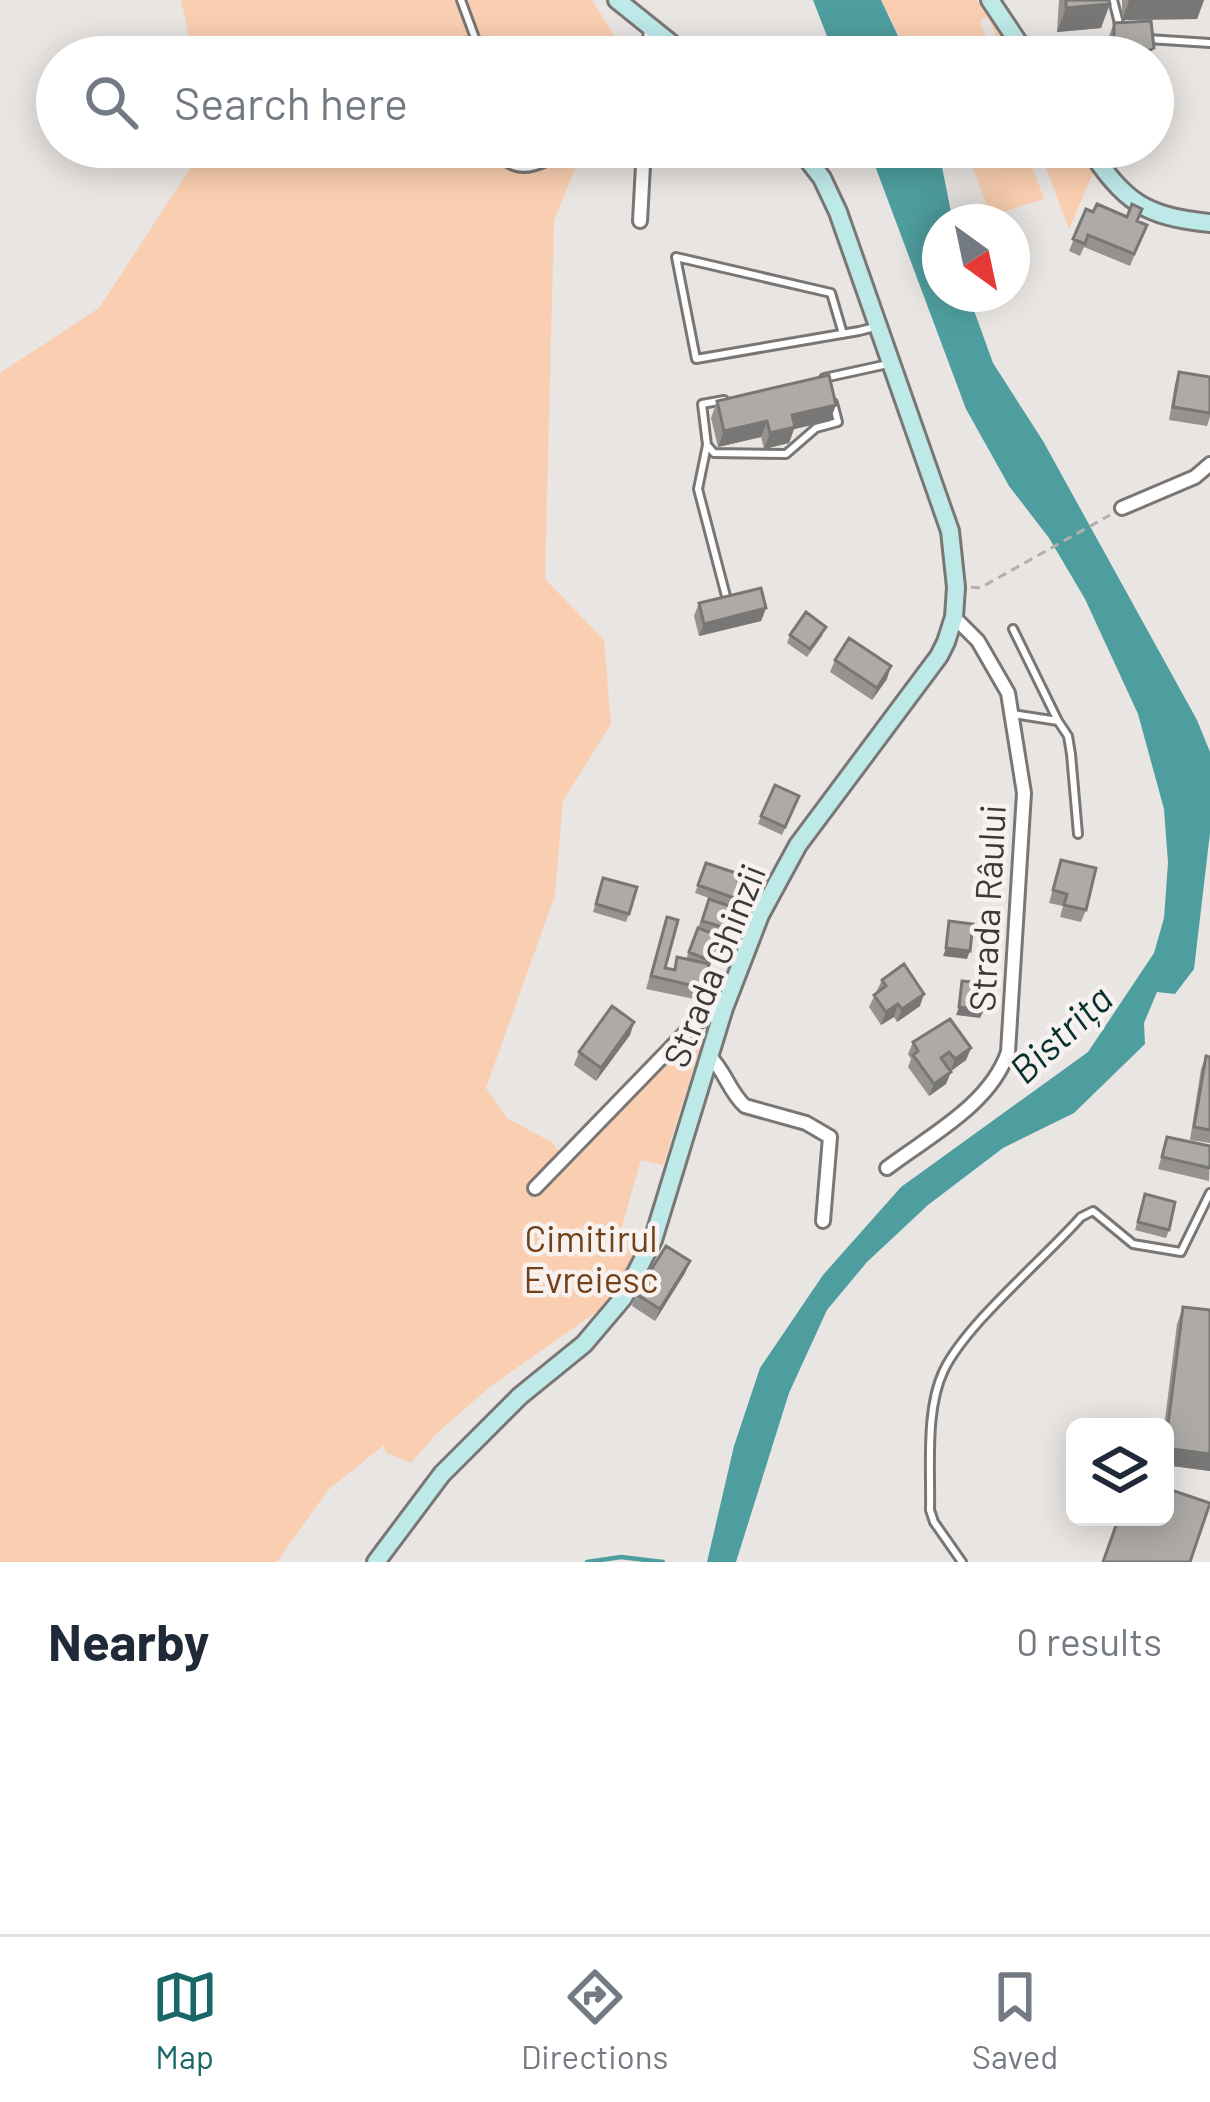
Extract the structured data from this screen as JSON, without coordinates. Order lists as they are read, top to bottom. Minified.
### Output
{"streets":{"street":["Strada Râului","Strada Ghinzii"]},"crossings":[["Strada Râului","Strada Ghinzii"]],"water":["Bistrița"],"parks":["Cimitirul Evreiesc"],"north":"bottom right","page":{"search":"Search here","heading":["Nearby","0 results"],"nav":["Map","Directions","Saved"]}}
